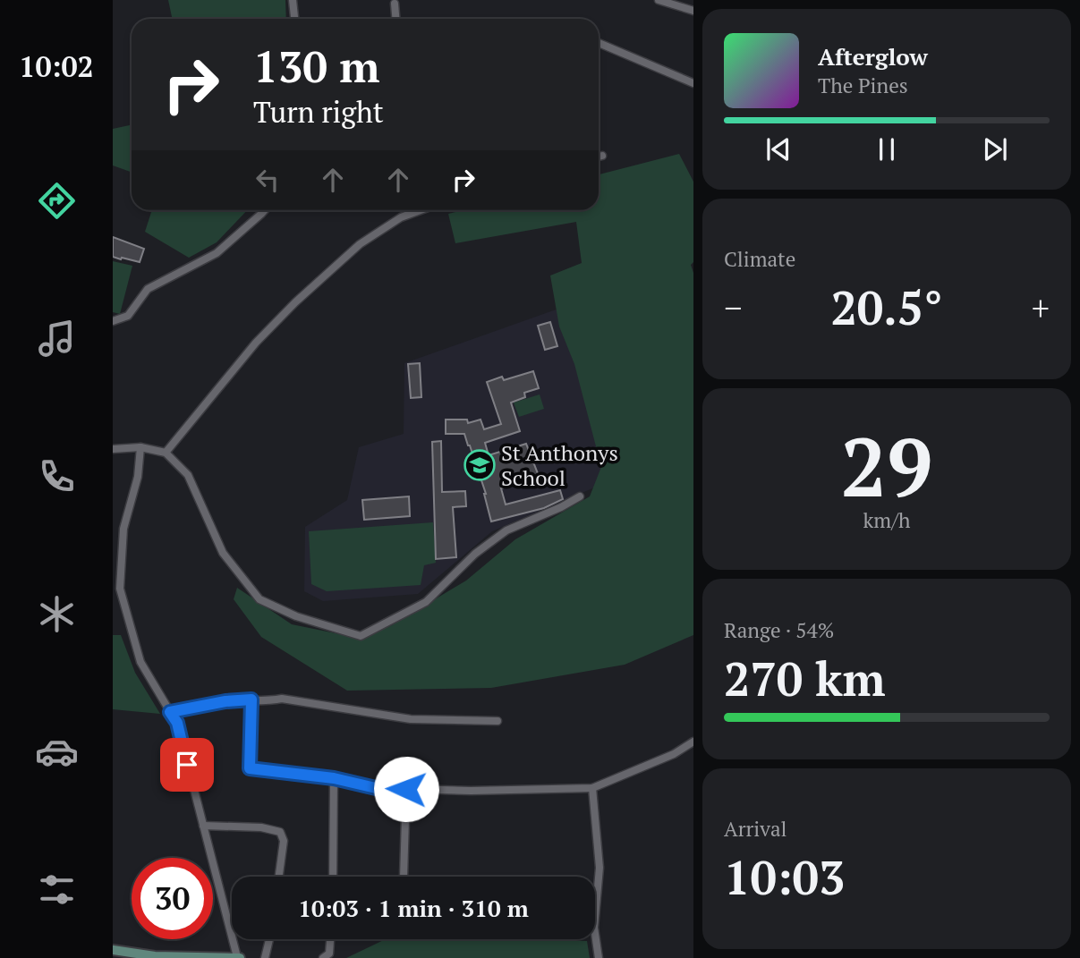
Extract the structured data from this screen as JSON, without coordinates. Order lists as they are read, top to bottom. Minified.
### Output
{"places":{"school or university":["St Anthonys School"]},"page":{"tabs":"10:02","turn":["130 m","Turn right"],"song":["Afterglow","The Pines"],"tile":["Climate",["29","km/h"],["Range · 54%","270 km"],["Arrival","10:03"]],"heat":["−","20.5°","+"],"limit":"30","trip":"10:03 · 1 min · 310 m"}}
